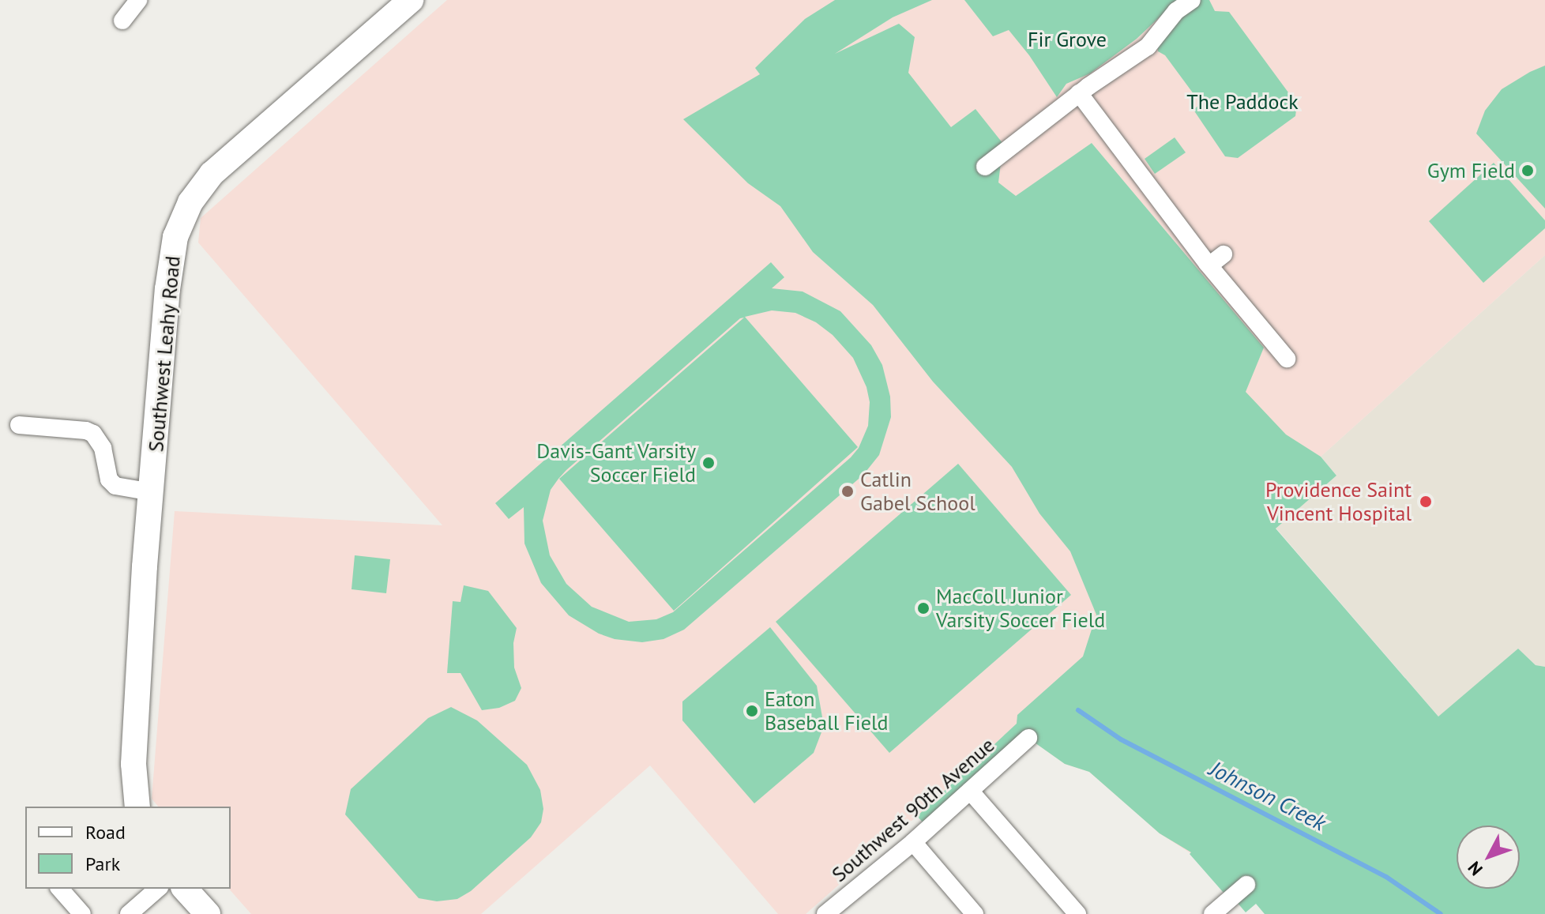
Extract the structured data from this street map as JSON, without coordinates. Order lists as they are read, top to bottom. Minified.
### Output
{"streets":{"street":["Southwest Leahy Road","Southwest 90th Avenue"]},"water":["Johnson Creek"],"parks":["Fir Grove","The Paddock"],"places":["Gym Field","Davis-Gant Varsity Soccer Field","Catlin Gabel School","Providence Saint Vincent Hospital","MacColl Junior Varsity Soccer Field","Eaton Baseball Field"],"legend":["Road","Park"],"north":"bottom left"}
